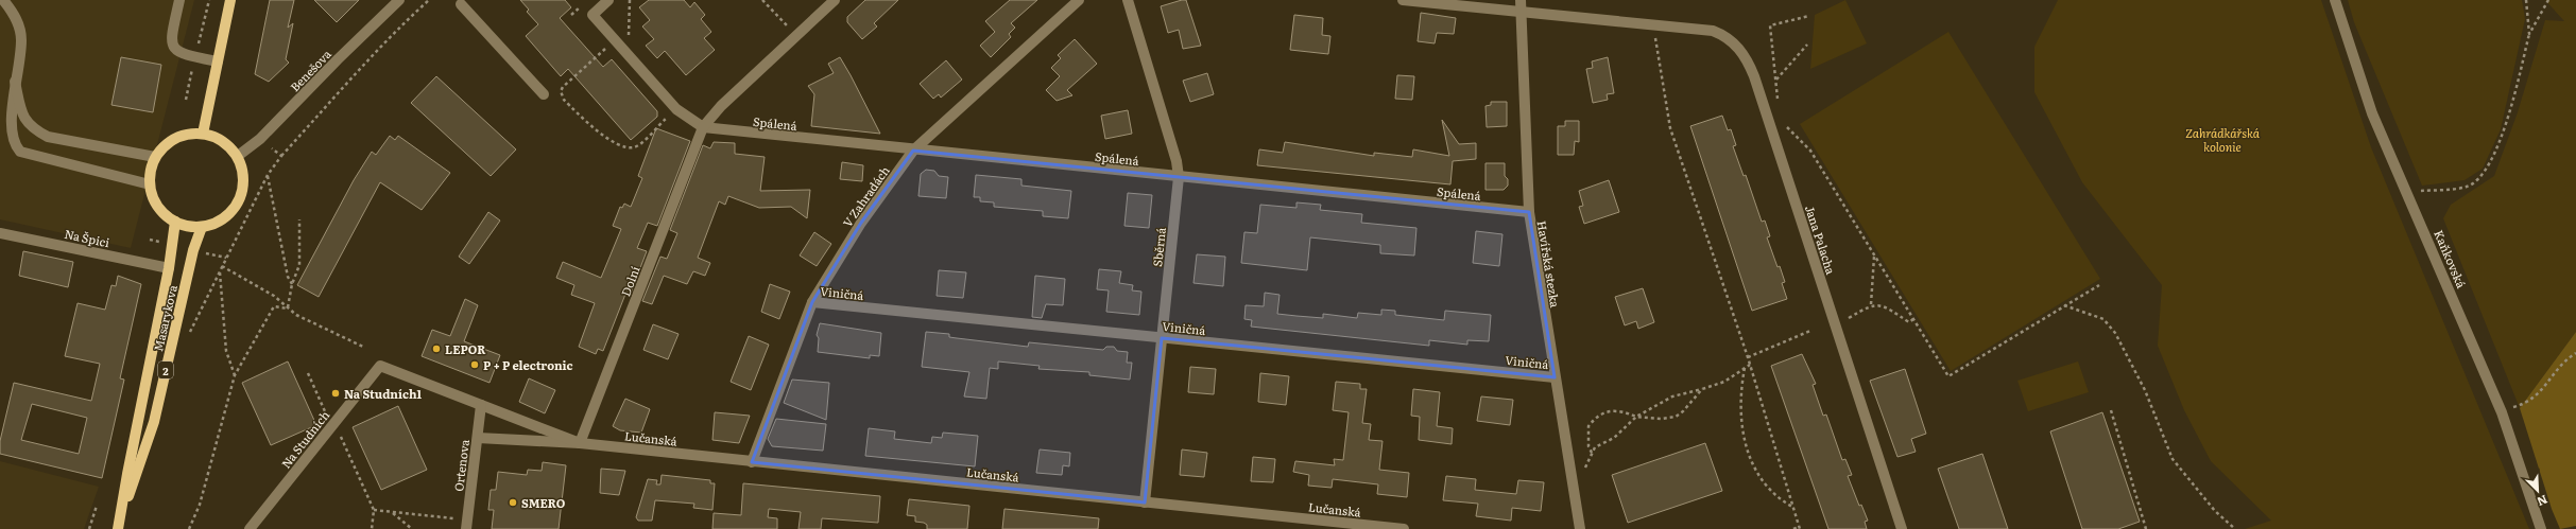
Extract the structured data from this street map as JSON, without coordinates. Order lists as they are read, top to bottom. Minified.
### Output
{"streets":{"main road":["Masarykova","2"],"street":["Benešova","Spálená","V Zahradách","Na Špici","Jana Palacha","Sběrná","Kaňkovská","Havířská stezka","Dolní","Viničná","Lučanská","Na Studních","Ortenova"]},"crossings":[["Benešova","Masarykova"],["Spálená","V Zahradách"],["Spálená","Sběrná"],["Spálená","Havířská stezka"],["Spálená","Dolní"],["V Zahradách","Viničná"],["V Zahradách","Lučanská"],["Na Špici","Masarykova"],["Jana Palacha","Havířská stezka"],["Sběrná","Viničná"],["Sběrná","Lučanská"],["Havířská stezka","Viničná"],["Dolní","Lučanská"],["Lučanská","Na Studních"],["Lučanská","Ortenova"]],"parks":["Zahrádkářská kolonie"],"places":["LEPOR","P + P electronic","Na Studních1","SMERO"],"north":"bottom right"}
